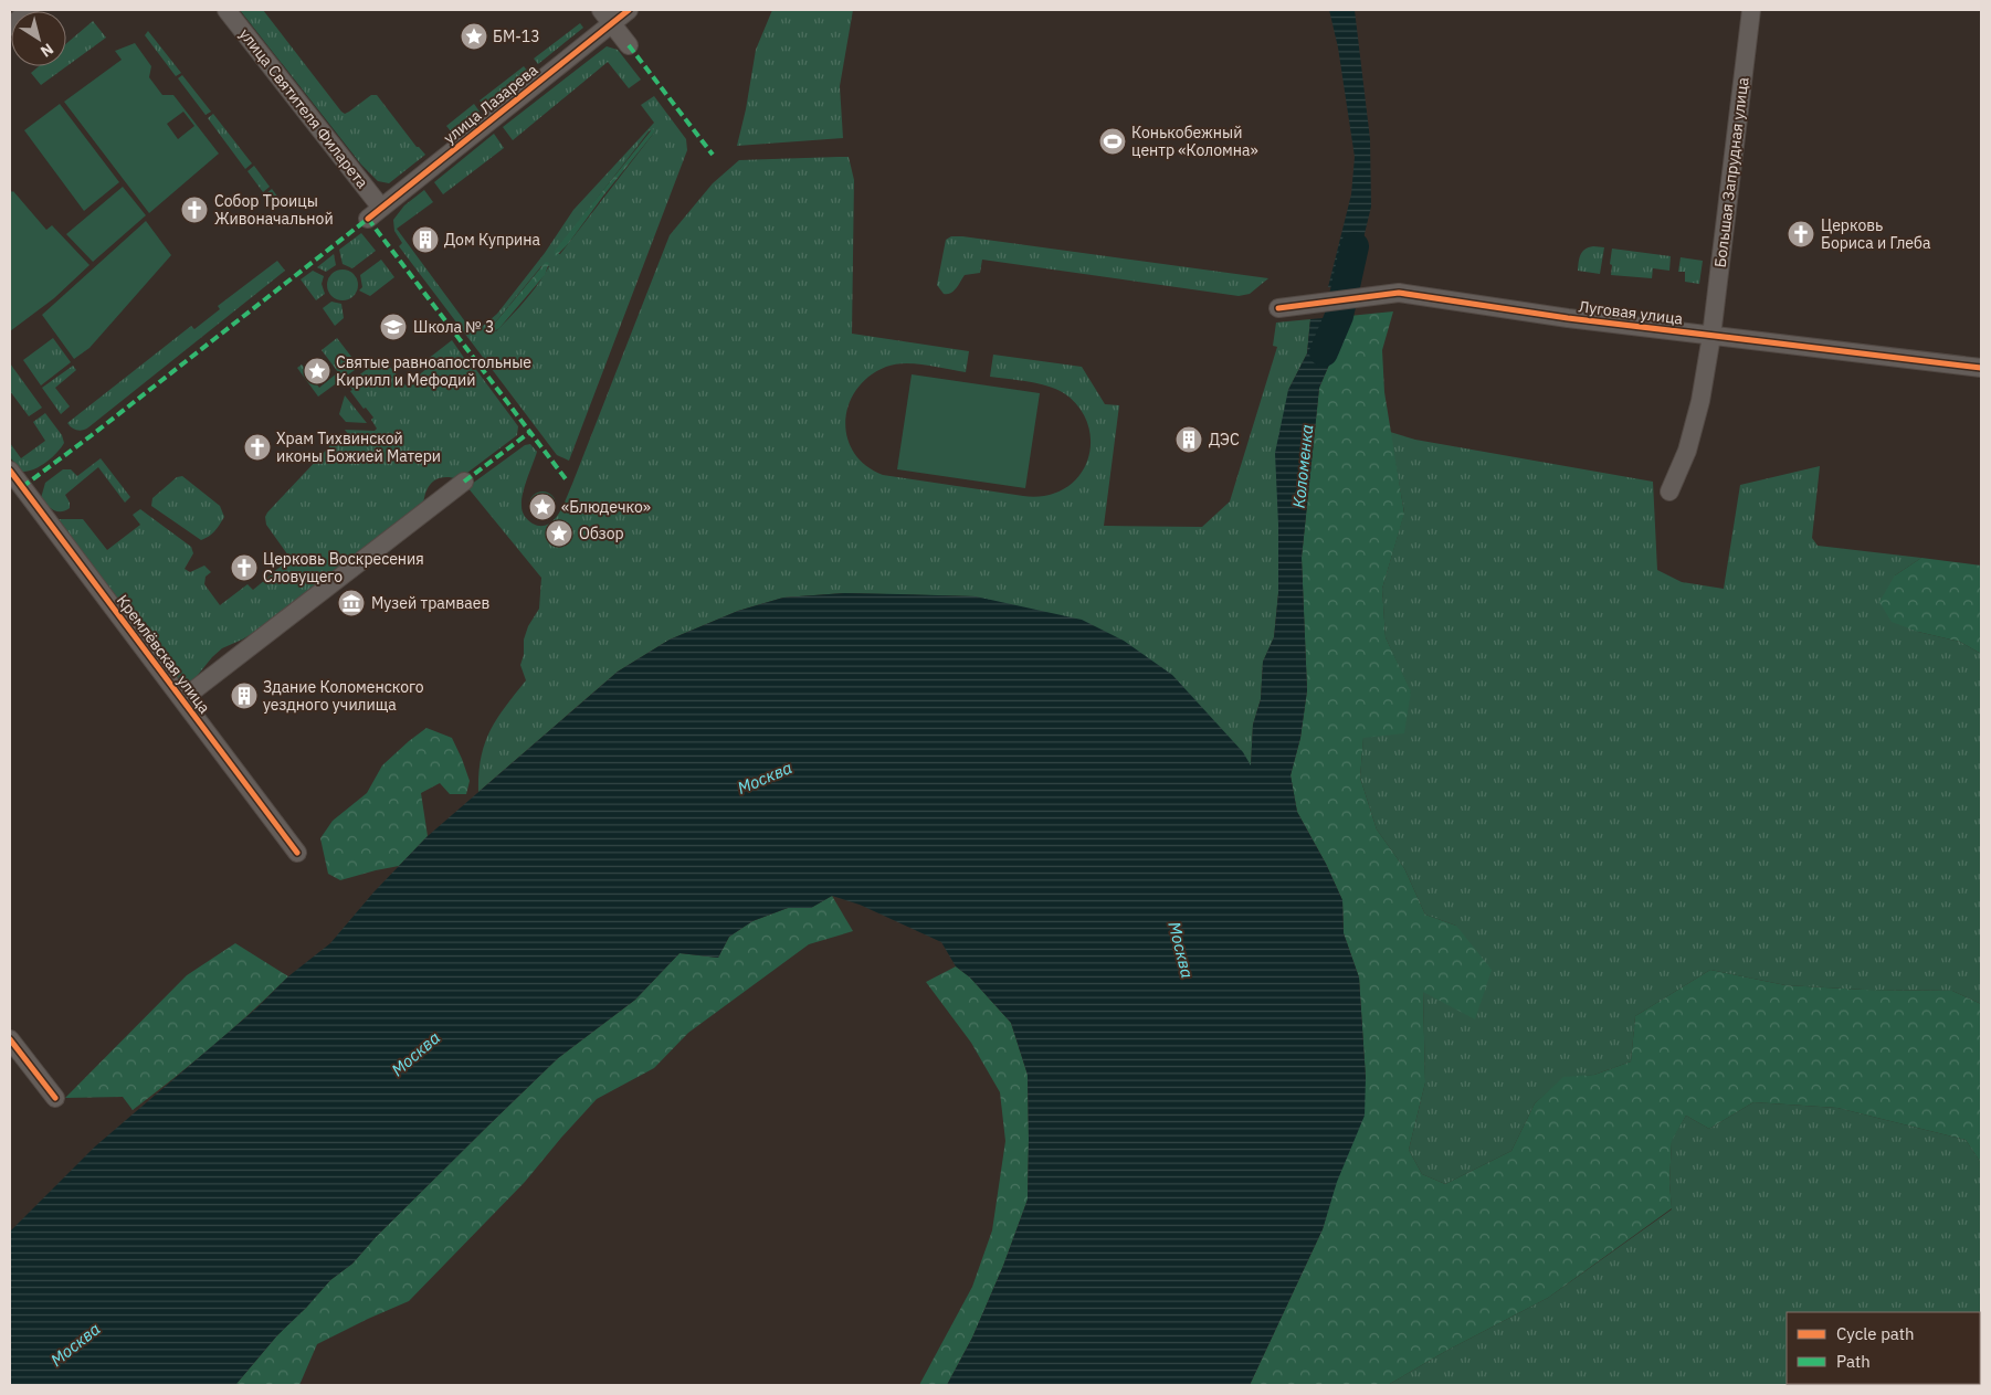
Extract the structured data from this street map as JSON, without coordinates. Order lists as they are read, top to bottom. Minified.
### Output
{"streets":{"street":["улица Лазарева","улица Святителя Филарета","Большая Запрудная улица","Луговая улица","Кремлёвская улица"]},"crossings":[["улица Лазарева","улица Святителя Филарета"],["Большая Запрудная улица","Луговая улица"]],"water":["Коломенка","Москва"],"places":{"place":["БМ-13","Святые равноапостольные Кирилл и Мефодий","«Блюдечко»","Обзор"],"sports":["Конькобежный центр «Коломна»"],"church":["Собор Троицы Живоначальной","Церковь Бориса и Глеба","Храм Тихвинской иконы Божией Матери","Церковь Воскресения Словущего"],"building":["Дом Куприна","ДЭС","Здание Коломенского уездного училища"],"school or university":["Школа № 3"],"museum":["Музей трамваев"]},"legend":["Cycle path","Path"],"north":"bottom right"}
